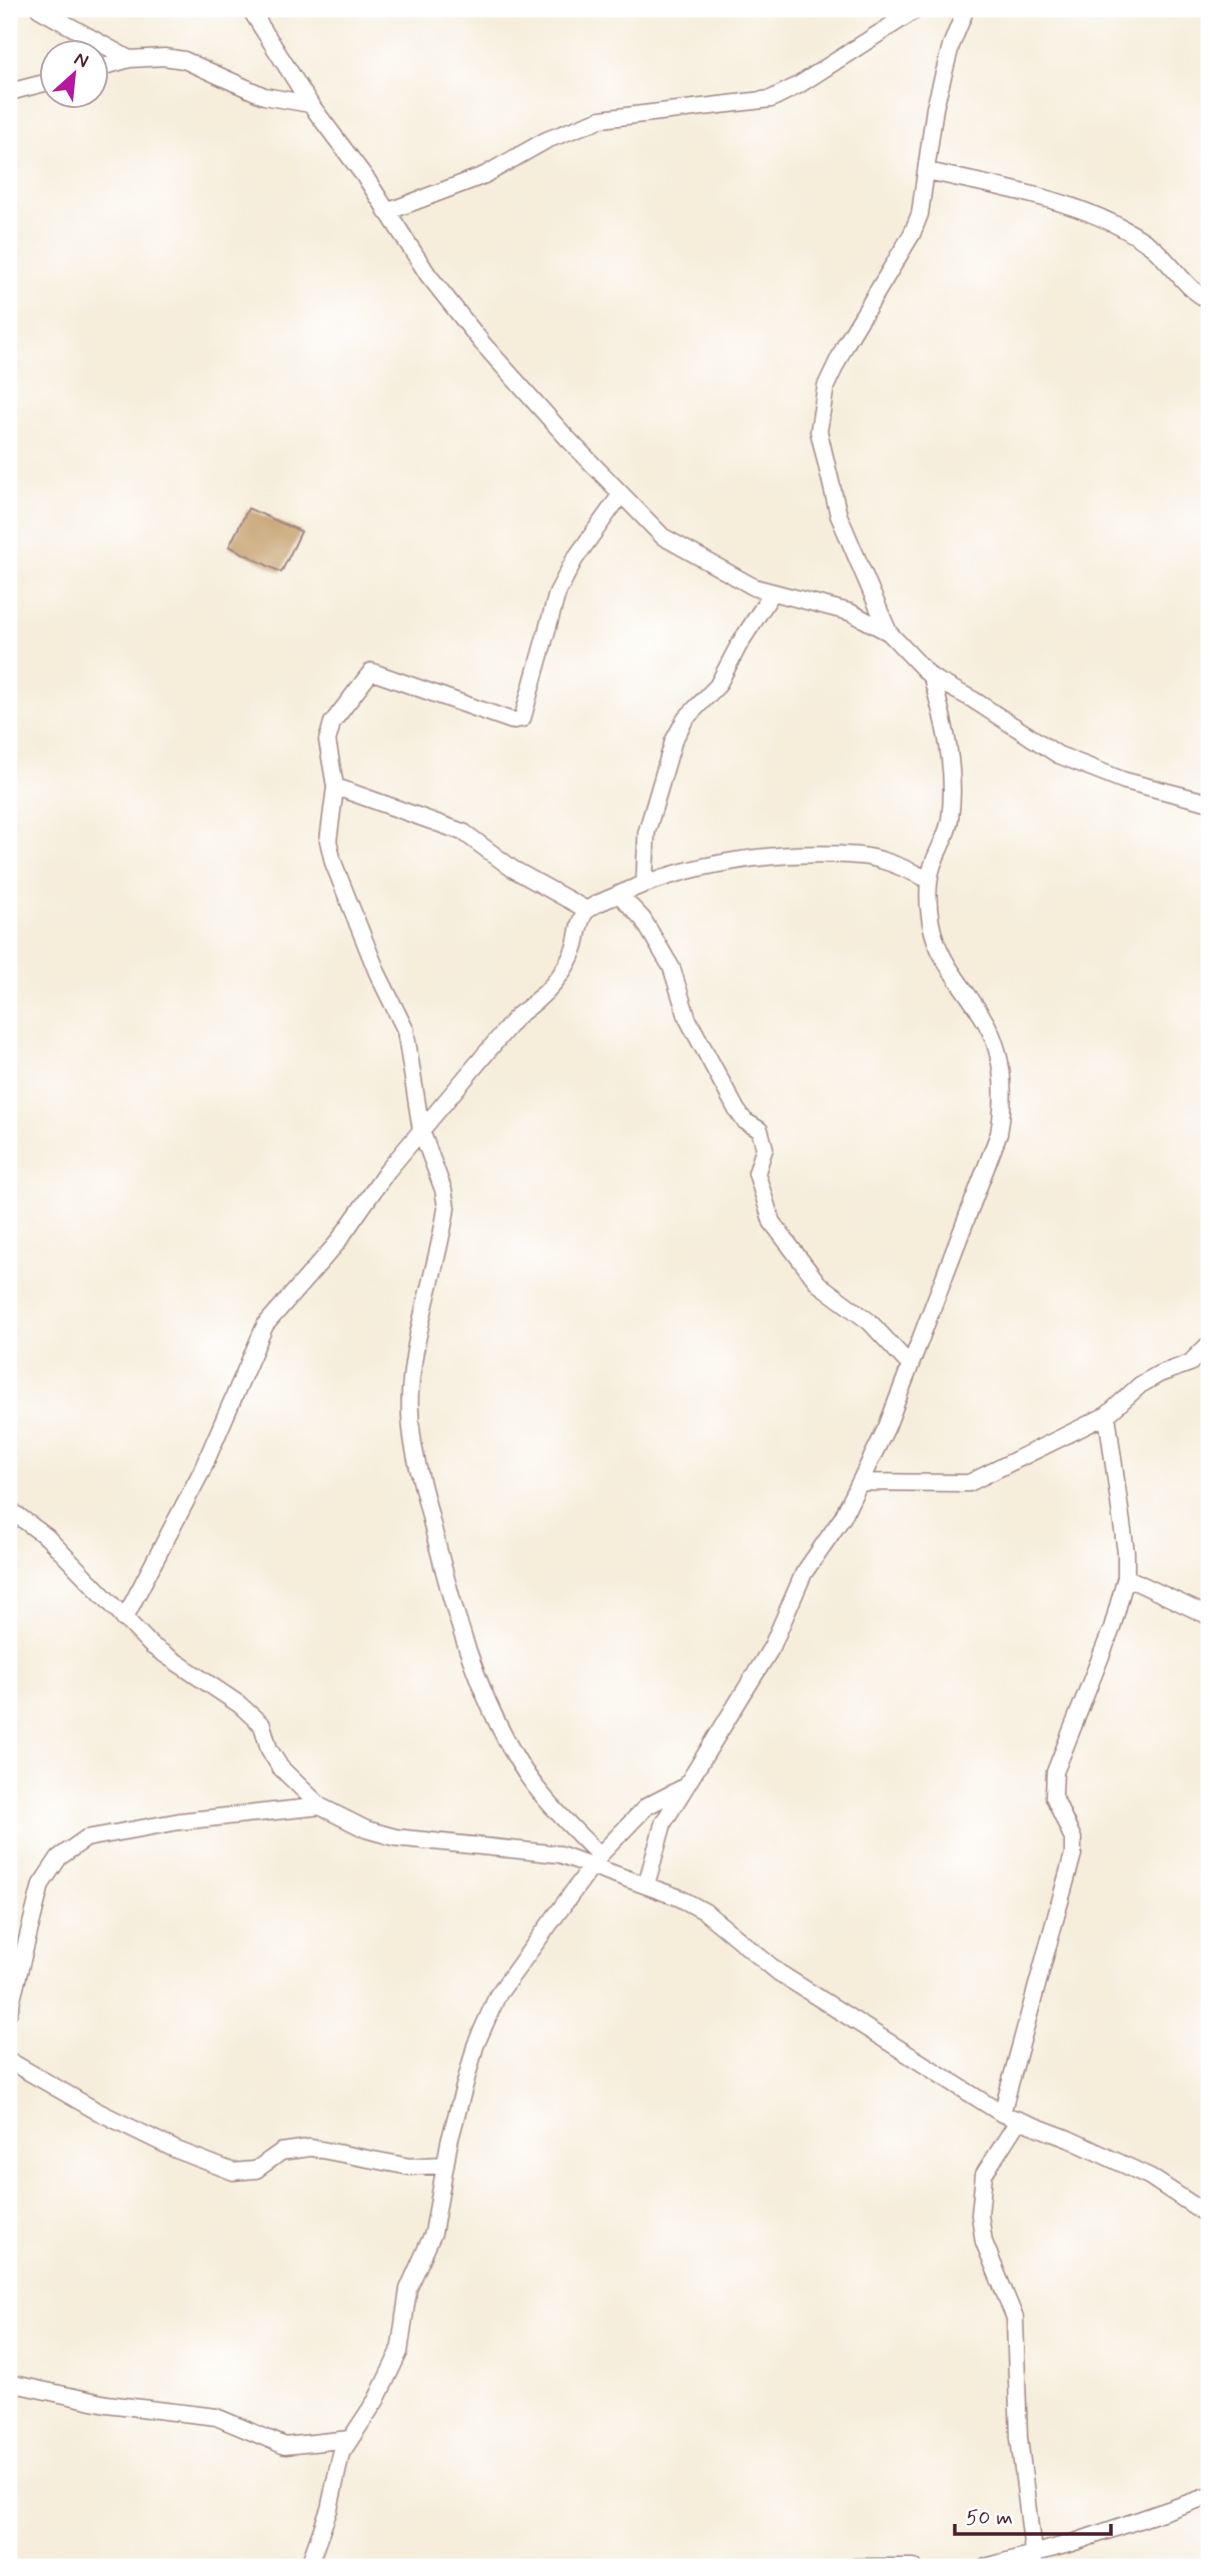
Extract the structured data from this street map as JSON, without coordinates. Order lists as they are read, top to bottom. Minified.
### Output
{"scale_bar":"50 m","north":"top right"}
